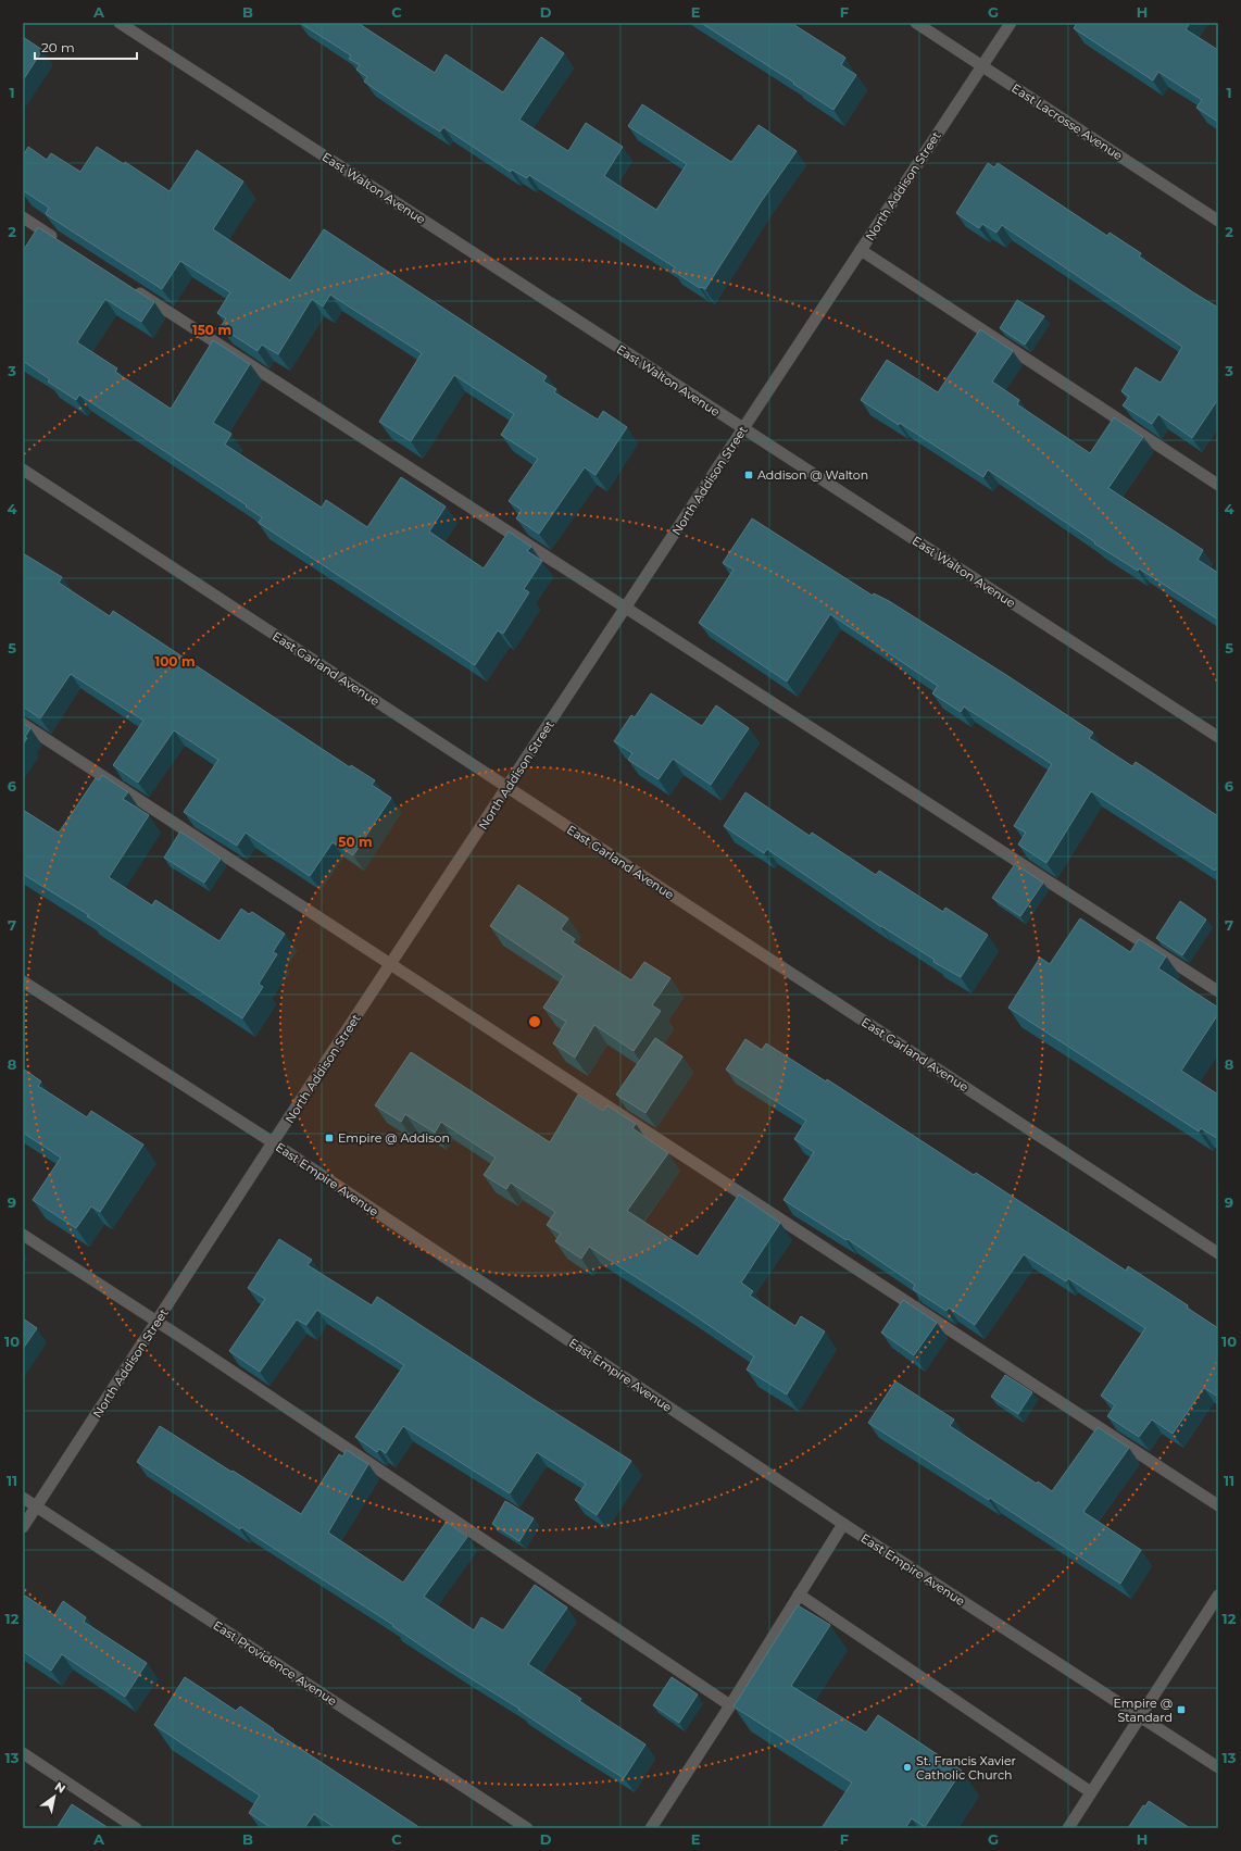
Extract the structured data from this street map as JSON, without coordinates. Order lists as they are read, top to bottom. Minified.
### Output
{"streets":{"street":["East Lacrosse Avenue","North Addison Street","East Walton Avenue","East Garland Avenue","East Empire Avenue","East Providence Avenue"]},"crossings":[["East Lacrosse Avenue","North Addison Street"],["North Addison Street","East Walton Avenue"],["North Addison Street","East Garland Avenue"],["North Addison Street","East Empire Avenue"],["North Addison Street","East Providence Avenue"]],"places":{"transit":["Addison @ Walton","Empire @ Addison","Empire @ Standard"],"other":["St. Francis Xavier Catholic Church"]},"scale_bar":"20 m","north":"top right","grid":{"columns":["A","B","C","D","E","F","G","H"],"rows":["1","2","3","4","5","6","7","8","9","10","11","12","13"]},"rings":["150 m","100 m","50 m"]}
